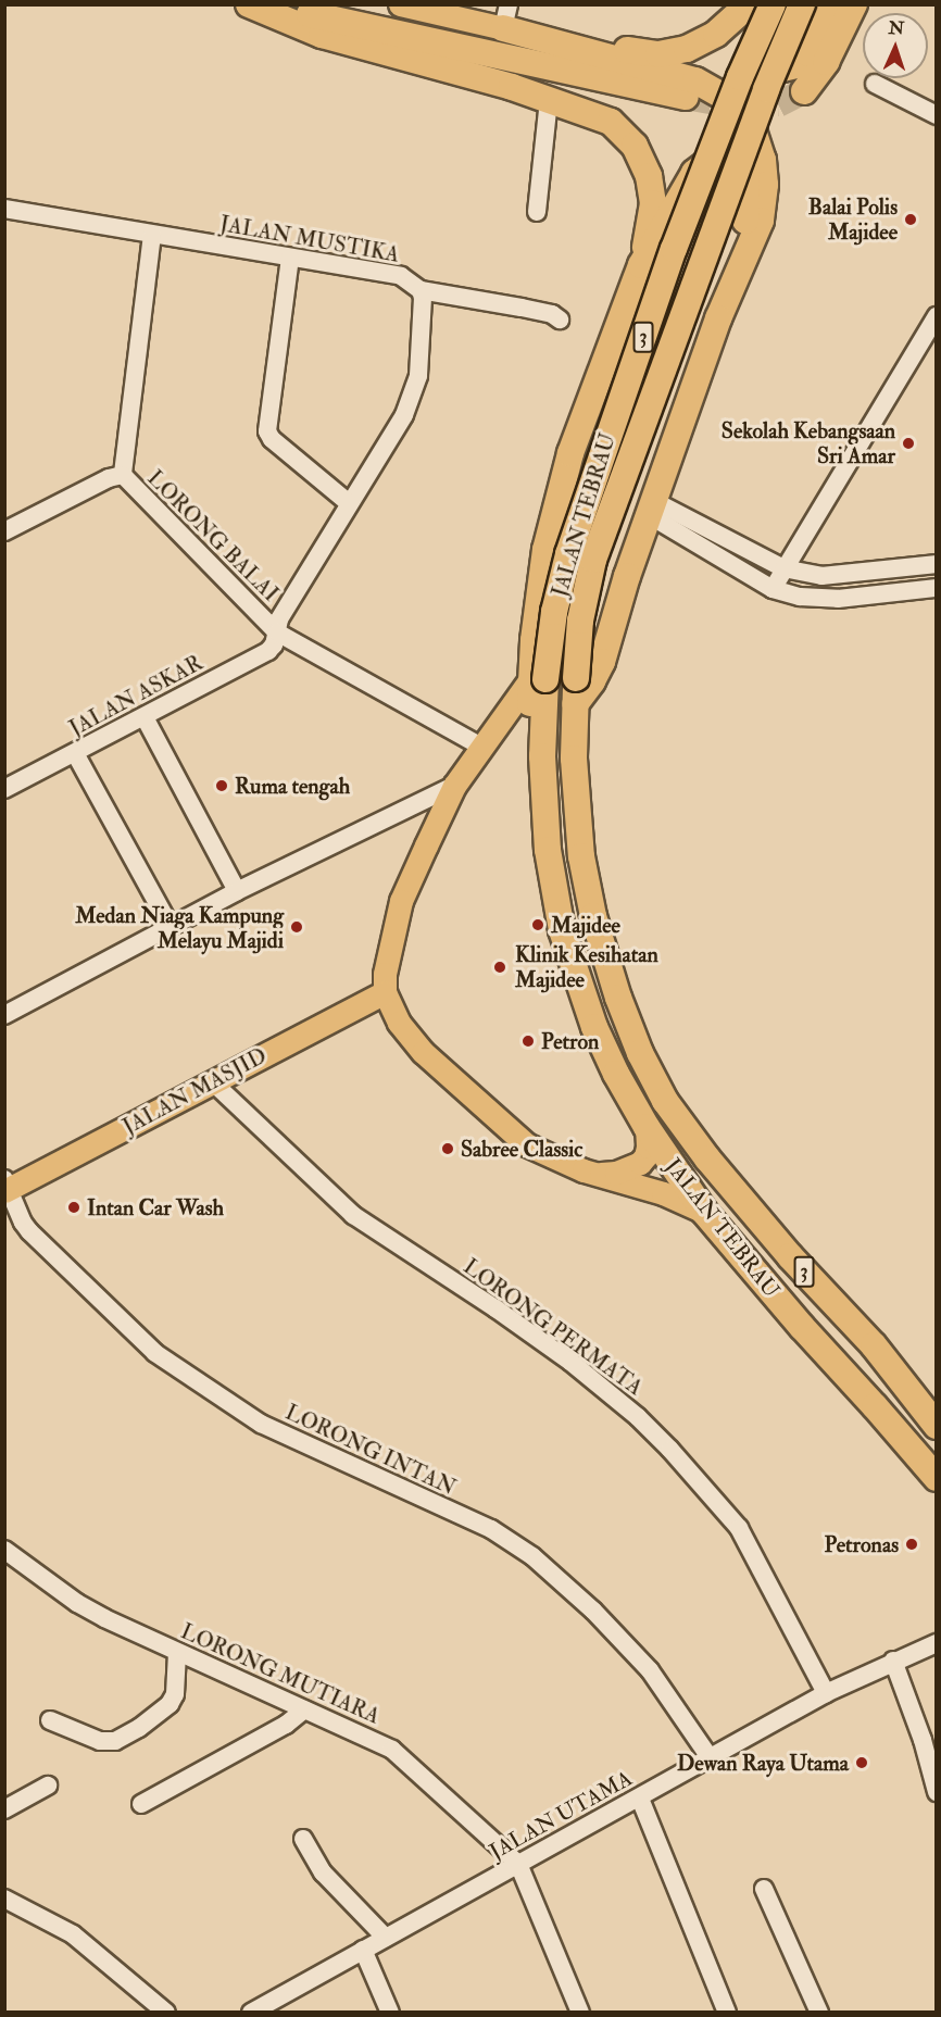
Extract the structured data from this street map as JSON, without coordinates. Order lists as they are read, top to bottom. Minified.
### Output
{"streets":{"highway":["3","JALAN TEBRAU"],"main road":["JALAN MASJID"],"street":["JALAN MUSTIKA","LORONG BALAI","JALAN ASKAR","LORONG PERMATA","LORONG INTAN","LORONG MUTIARA","JALAN UTAMA"]},"crossings":[["JALAN MUSTIKA","LORONG BALAI"],["LORONG BALAI","JALAN ASKAR"],["JALAN MASJID","LORONG PERMATA"],["JALAN MASJID","LORONG INTAN"],["LORONG PERMATA","JALAN UTAMA"],["LORONG INTAN","JALAN UTAMA"],["LORONG MUTIARA","JALAN UTAMA"]],"places":["Balai Polis Majidee","Sekolah Kebangsaan Sri Amar","Ruma tengah","Majidee","Medan Niaga Kampung Melayu Majidi","Klinik Kesihatan Majidee","Petron","Sabree Classic","Intan Car Wash","Petronas","Dewan Raya Utama"],"north":"top"}
